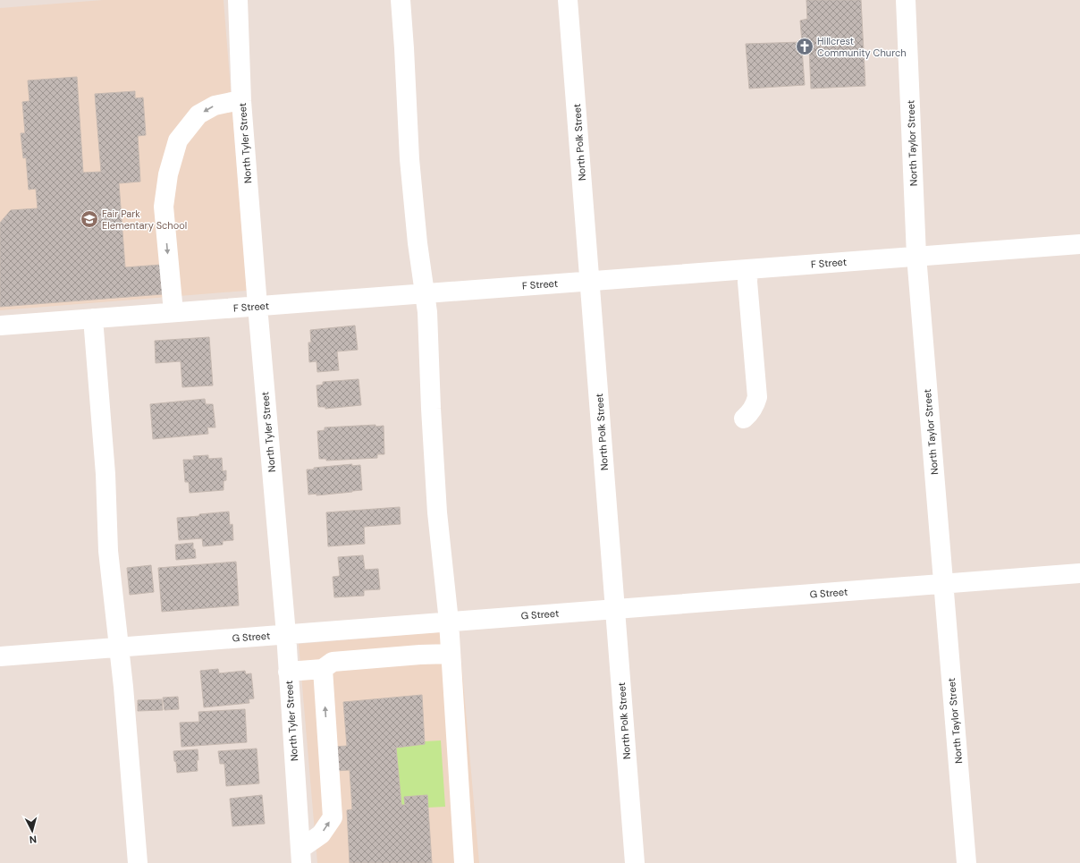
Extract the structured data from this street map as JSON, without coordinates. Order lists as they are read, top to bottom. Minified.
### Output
{"streets":{"street":["North Polk Street","North Tyler Street","North Taylor Street","F Street","G Street"]},"crossings":[["North Polk Street","F Street"],["North Polk Street","G Street"],["North Tyler Street","F Street"],["North Tyler Street","G Street"],["North Taylor Street","F Street"],["North Taylor Street","G Street"]],"places":{"church":["Hillcrest Community Church"],"school or university":["Fair Park Elementary School"]},"north":"bottom"}
